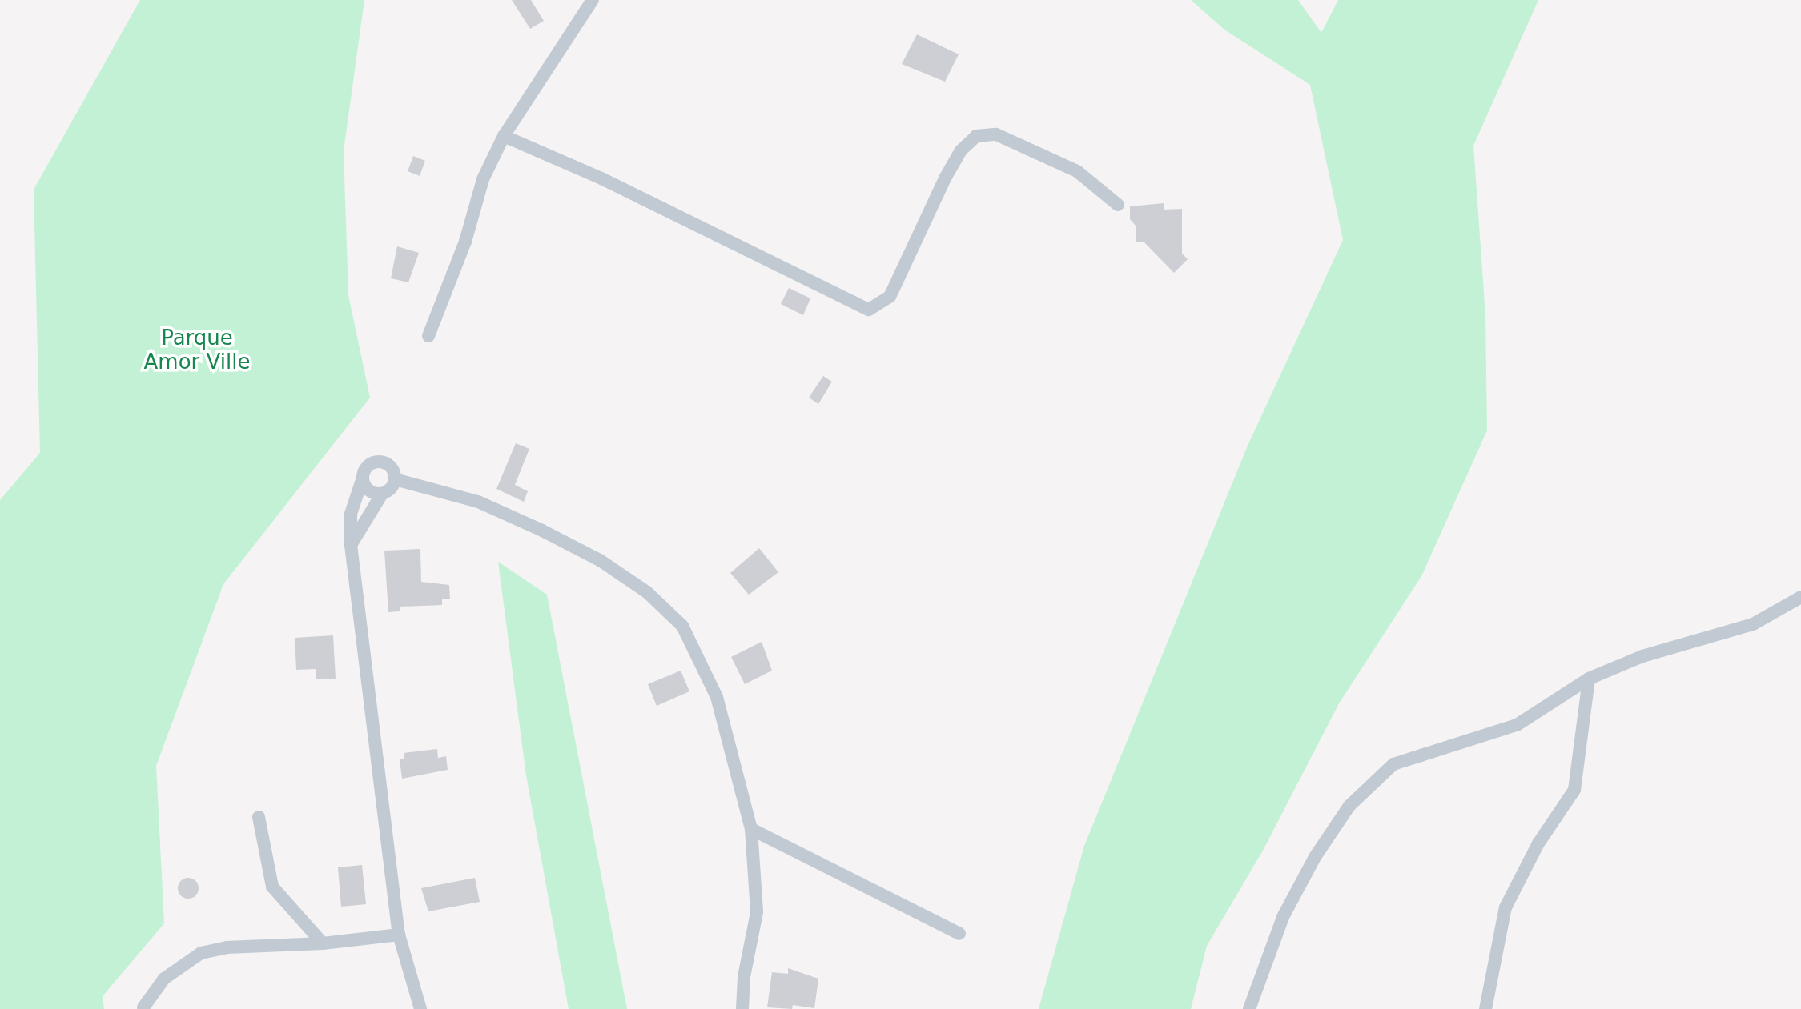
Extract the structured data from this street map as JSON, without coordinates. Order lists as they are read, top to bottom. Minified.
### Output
{"parks":["Parque Amor Ville"]}
